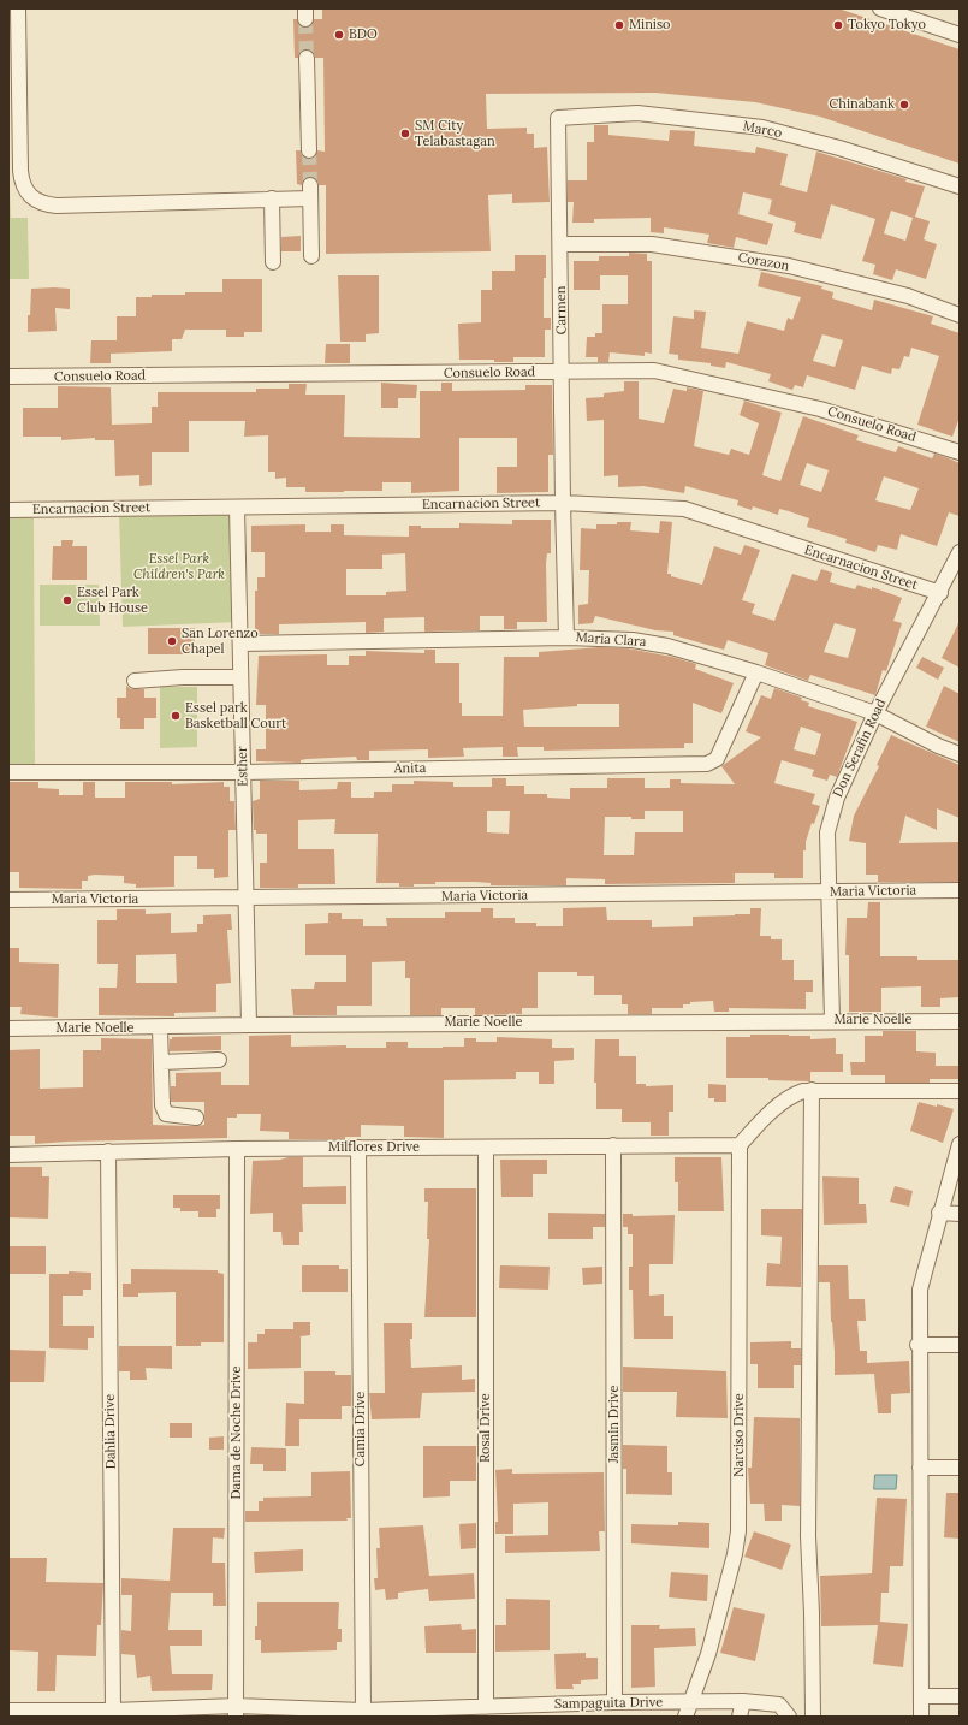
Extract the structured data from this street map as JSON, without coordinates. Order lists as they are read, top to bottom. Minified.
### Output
{"streets":{"street":["Marco","Corazon","Carmen","Consuelo Road","Encarnacion Street","Maria Clara","Don Serafin Road","Esther","Anita","Maria Victoria","Marie Noelle","Milflores Drive","Jasmin Drive","Rosal Drive","Camia Drive","Dahlia Drive","Dama de Noche Drive","Narciso Drive","Sampaguita Drive"]},"crossings":[["Marco","Carmen"],["Corazon","Carmen"],["Carmen","Consuelo Road"],["Carmen","Encarnacion Street"],["Carmen","Maria Clara"],["Encarnacion Street","Don Serafin Road"],["Encarnacion Street","Esther"],["Maria Clara","Don Serafin Road"],["Maria Clara","Esther"],["Maria Clara","Anita"],["Don Serafin Road","Maria Victoria"],["Don Serafin Road","Marie Noelle"],["Esther","Anita"],["Esther","Maria Victoria"],["Esther","Marie Noelle"],["Milflores Drive","Jasmin Drive"],["Milflores Drive","Rosal Drive"],["Milflores Drive","Camia Drive"],["Milflores Drive","Dahlia Drive"],["Milflores Drive","Dama de Noche Drive"],["Milflores Drive","Narciso Drive"],["Jasmin Drive","Sampaguita Drive"],["Rosal Drive","Sampaguita Drive"],["Camia Drive","Sampaguita Drive"],["Dahlia Drive","Sampaguita Drive"],["Dama de Noche Drive","Sampaguita Drive"],["Narciso Drive","Sampaguita Drive"]],"parks":["Essel Park Children's Park"],"places":["Miniso","Tokyo Tokyo","BDO","Chinabank","SM City Telabastagan","Essel Park Club House","San Lorenzo Chapel","Essel park Basketball Court"]}
